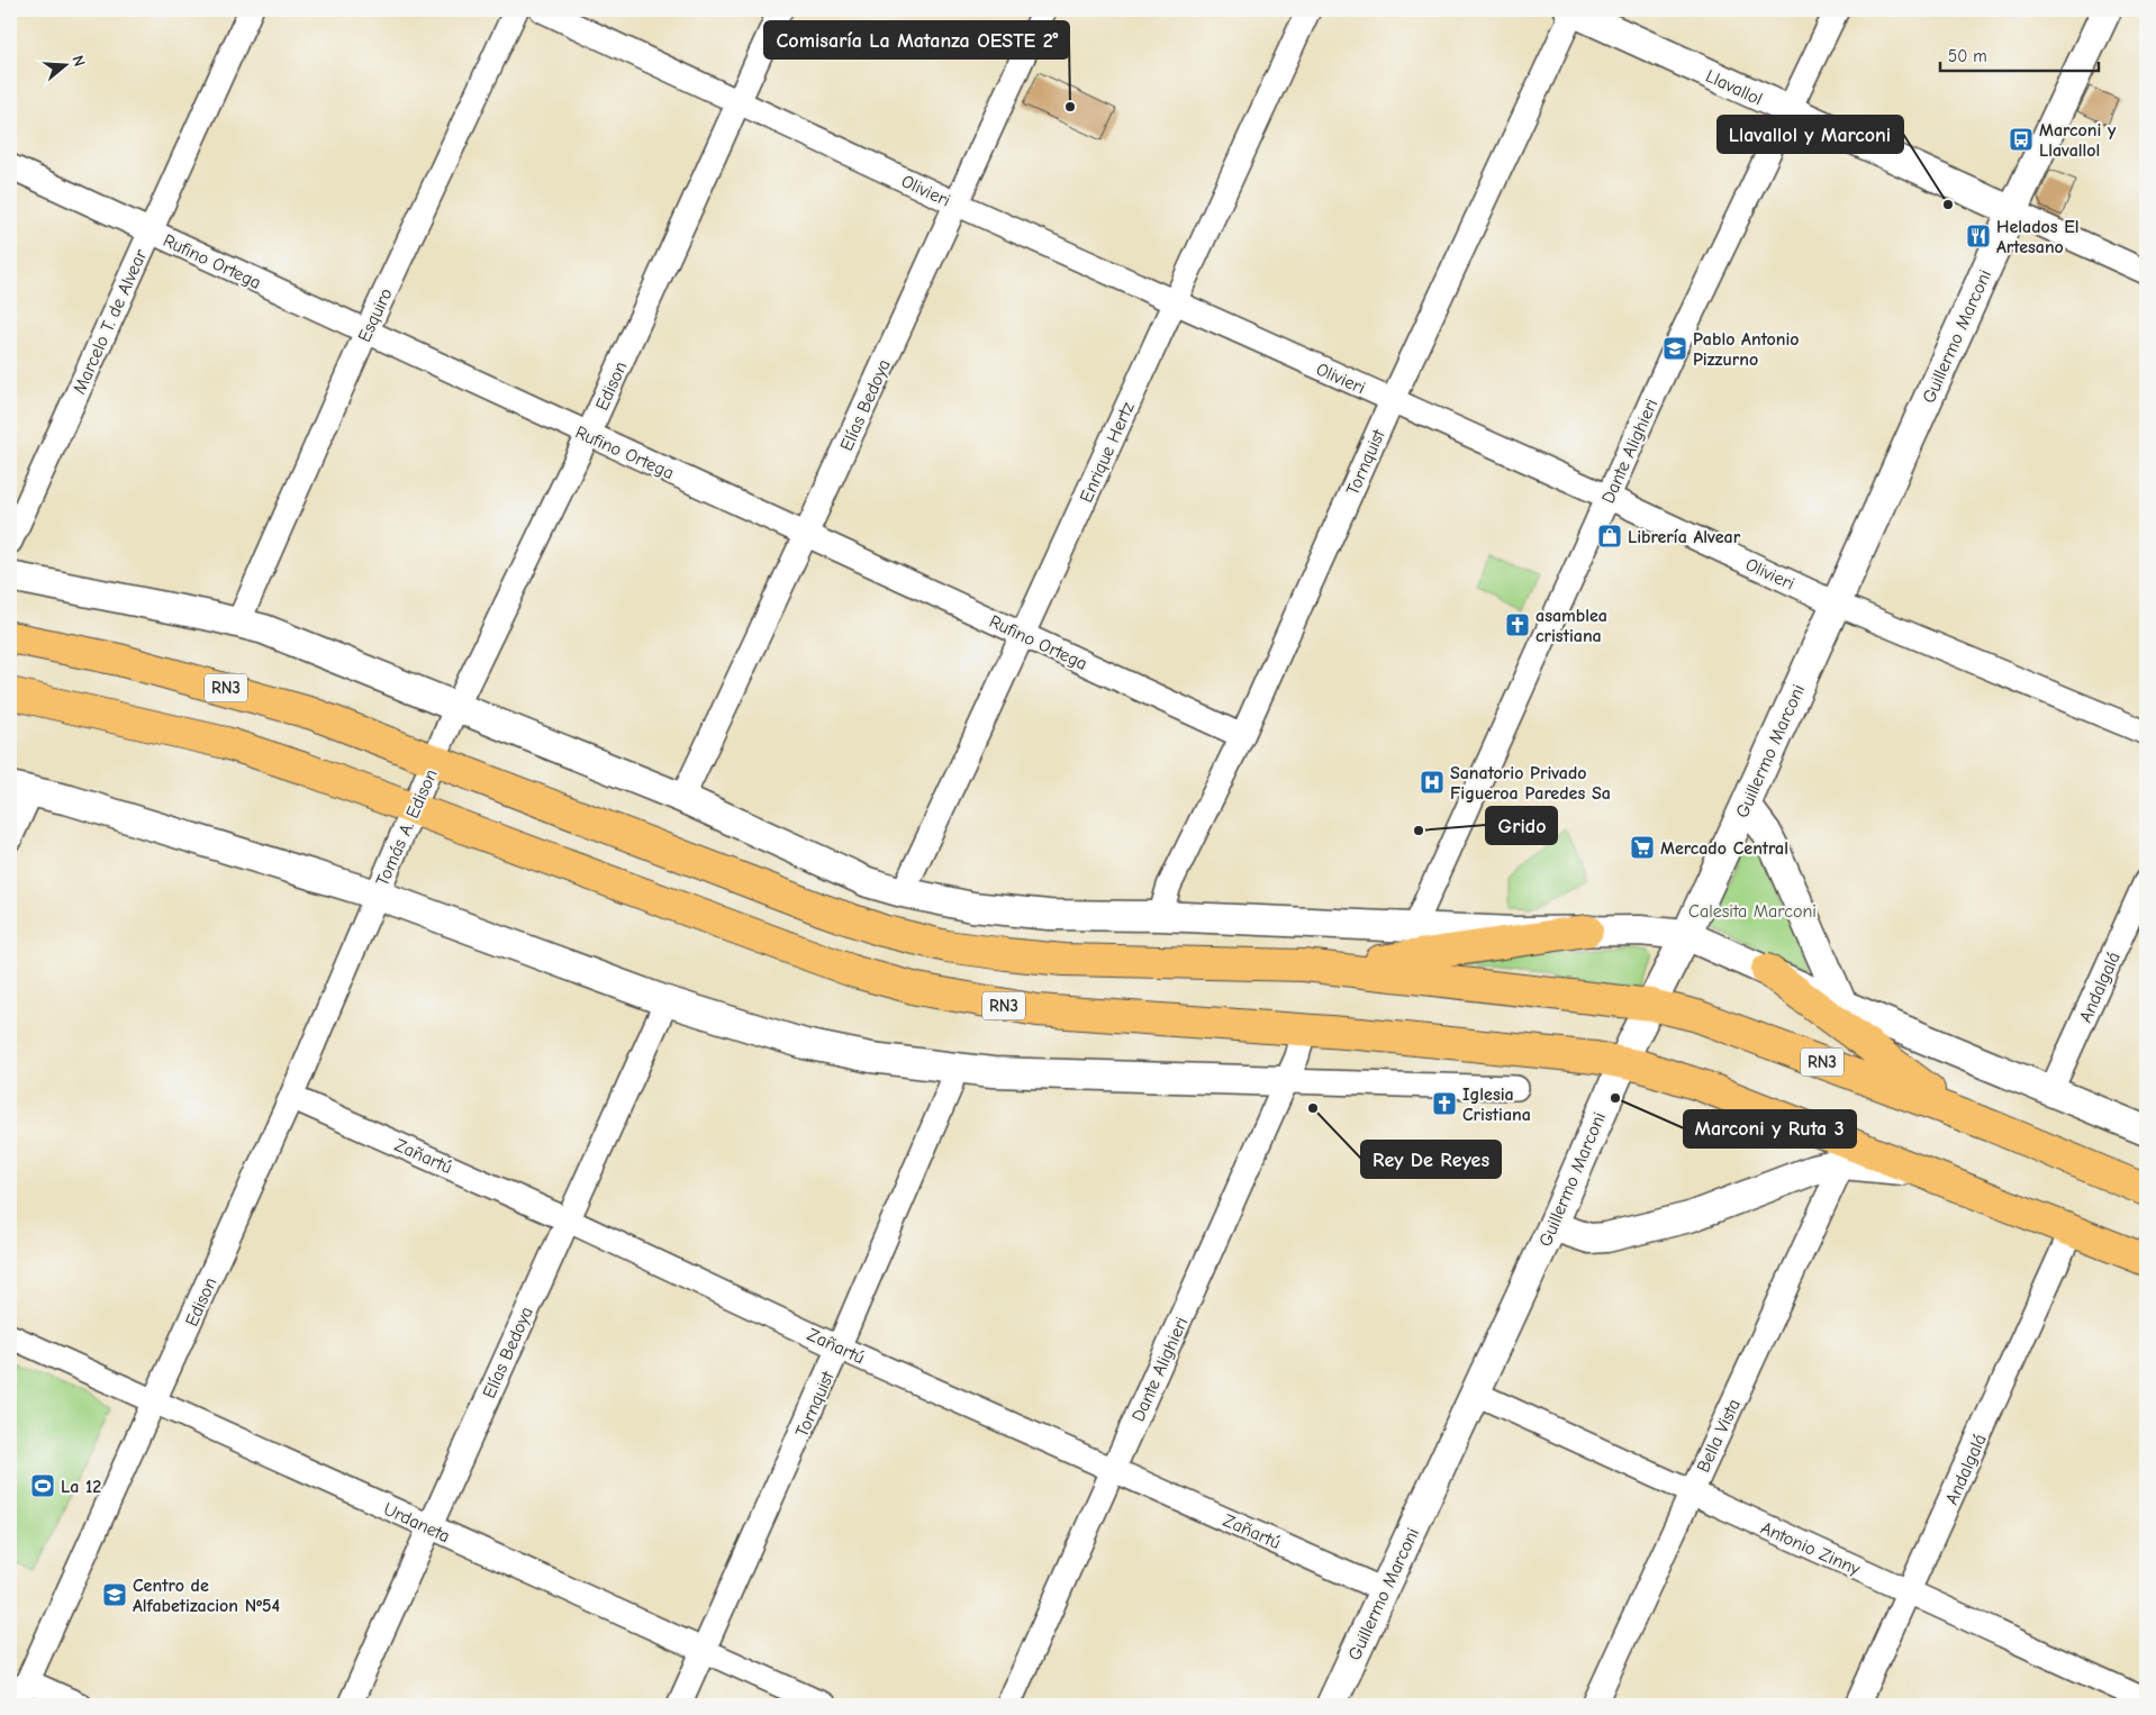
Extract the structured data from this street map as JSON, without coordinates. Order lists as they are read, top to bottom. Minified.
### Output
{"streets":{"highway":["RN3"],"street":["Llavallol","Olivieri","Rufino Ortega","Esquiro","Marcelo T. de Alvear","Guillermo Marconi","Edison","Elías Bedoya","Dante Alighieri","Enrique Hertz","Tornquist","Tomás A. Edison","Andalgalá","Zañartú","Bella Vista","Urdaneta","Antonio Zinny"]},"crossings":[["Llavallol","Guillermo Marconi"],["Llavallol","Dante Alighieri"],["Llavallol","Tornquist"],["Olivieri","Guillermo Marconi"],["Olivieri","Edison"],["Olivieri","Elías Bedoya"],["Olivieri","Dante Alighieri"],["Olivieri","Enrique Hertz"],["Olivieri","Tornquist"],["Rufino Ortega","Esquiro"],["Rufino Ortega","Marcelo T. de Alvear"],["Rufino Ortega","Edison"],["Rufino Ortega","Elías Bedoya"],["Rufino Ortega","Enrique Hertz"],["Rufino Ortega","Tornquist"],["Guillermo Marconi","RN3"],["Guillermo Marconi","Zañartú"],["Guillermo Marconi","Antonio Zinny"],["Edison","RN3"],["Edison","Tomás A. Edison"],["Edison","Zañartú"],["Edison","Urdaneta"],["Elías Bedoya","Zañartú"],["Elías Bedoya","Urdaneta"],["Dante Alighieri","RN3"],["Dante Alighieri","Zañartú"],["Tornquist","Zañartú"],["Tornquist","Urdaneta"],["RN3","Tomás A. Edison"],["RN3","Andalgalá"],["Andalgalá","Antonio Zinny"],["Bella Vista","Antonio Zinny"]],"parks":["Calesita Marconi"],"places":{"other":["Comisaría La Matanza OESTE 2°","Llavallol y Marconi","Grido","Marconi y Ruta 3","Rey De Reyes"],"bus stop":["Marconi y Llavallol"],"restaurant":["Helados El Artesano"],"school or university":["Pablo Antonio Pizzurno","Centro de Alfabetizacion Nº54"],"shop":["Librería Alvear"],"church":["asamblea cristiana","Iglesia Cristiana"],"hospital":["Sanatorio Privado Figueroa Paredes Sa"],"supermarket":["Mercado Central"],"sports":["La 12"]},"scale_bar":"50 m","north":"right"}
